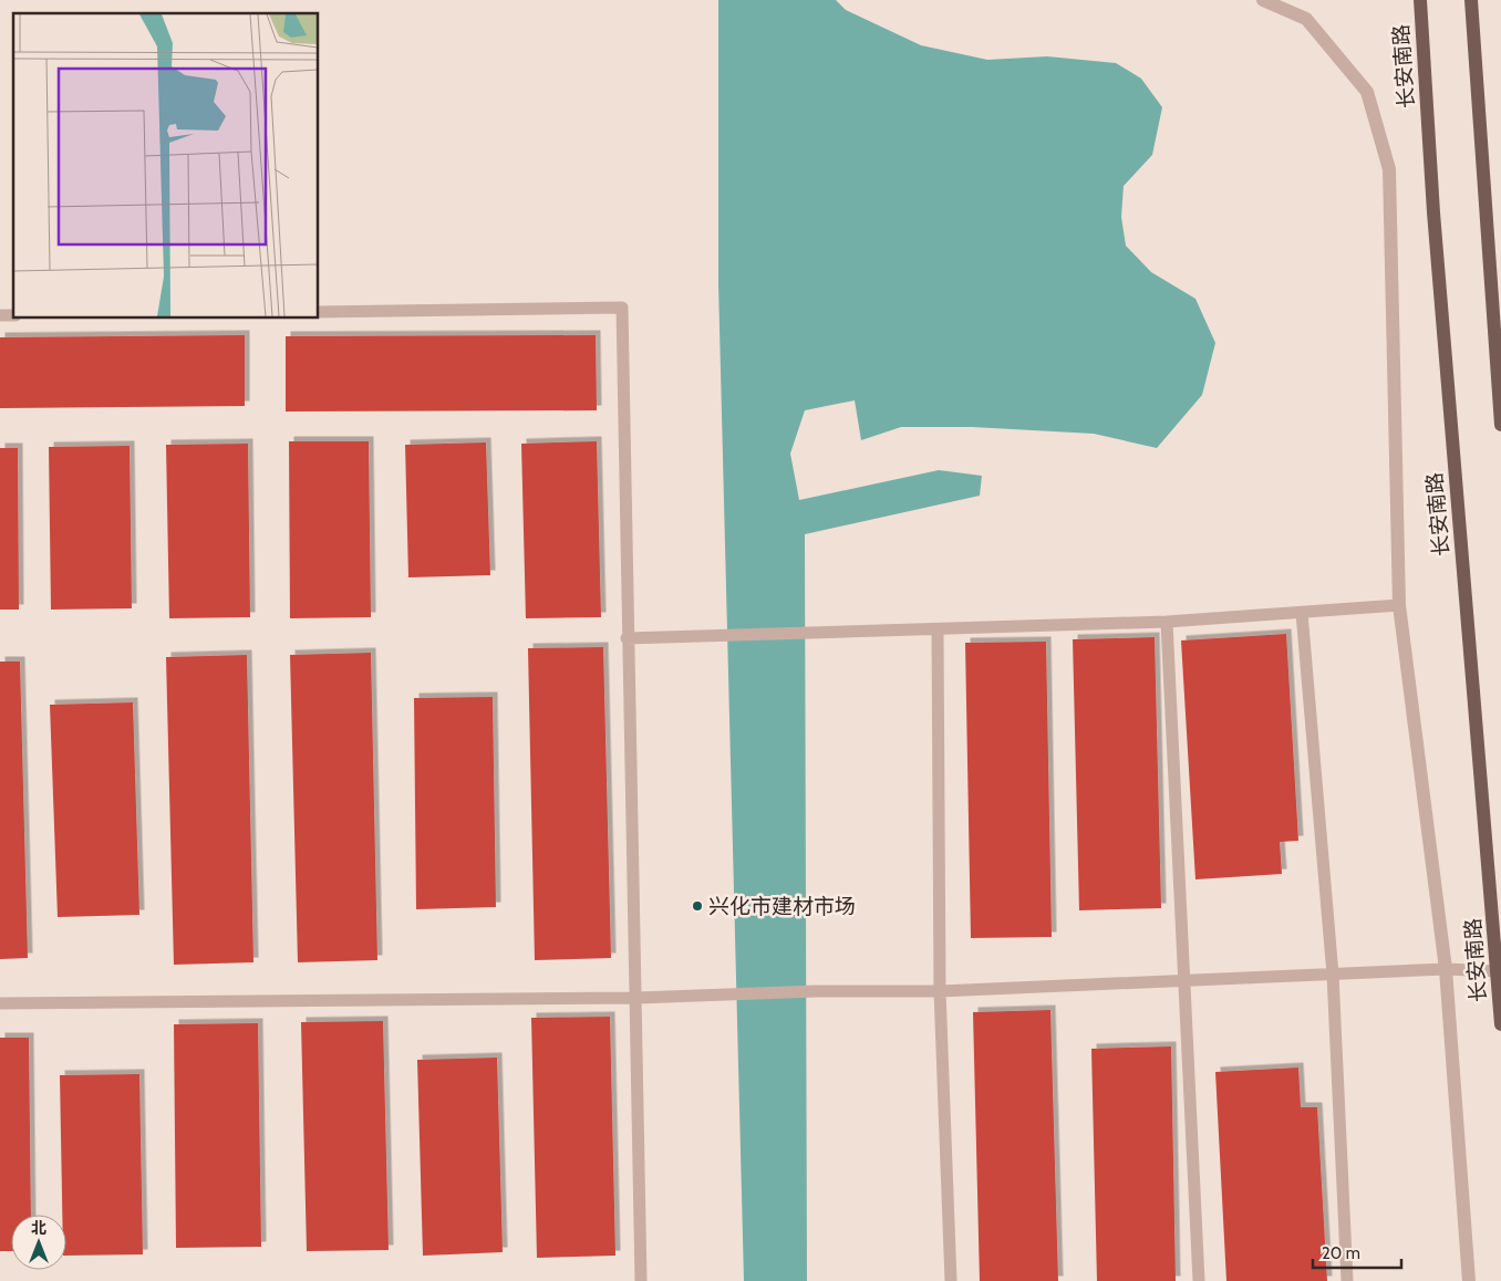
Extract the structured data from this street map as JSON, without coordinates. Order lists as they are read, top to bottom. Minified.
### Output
{"streets":{"main road":["长安南路"]},"places":["兴化市建材市场"],"scale_bar":"20 m","north":"top"}
